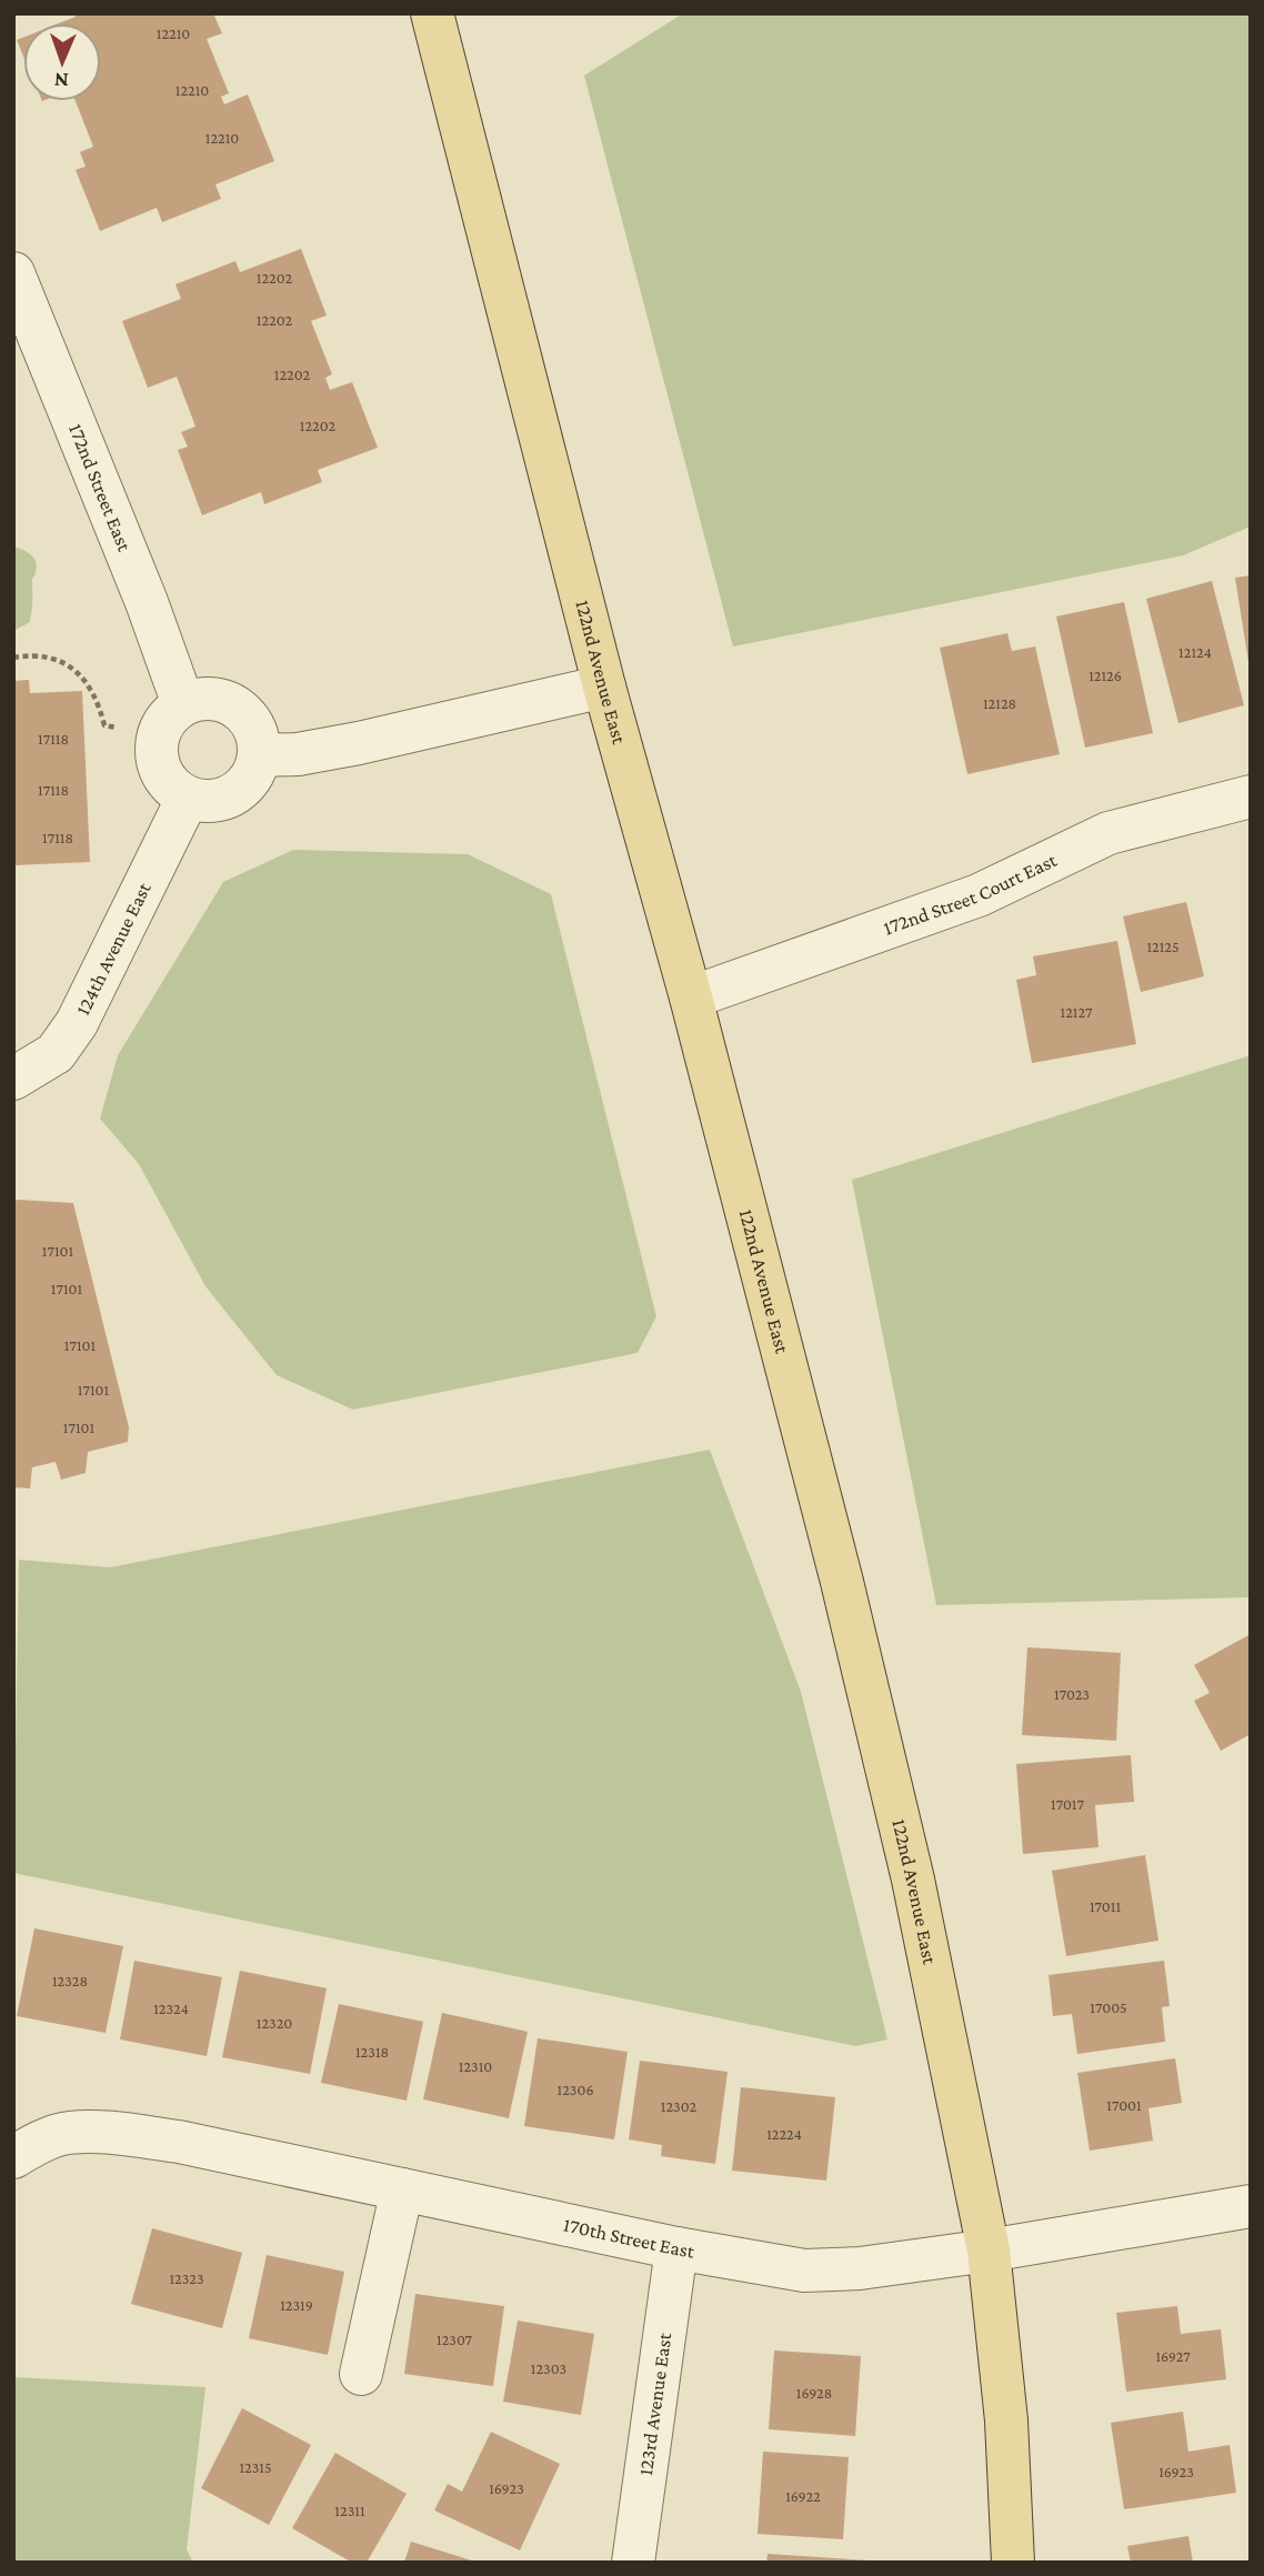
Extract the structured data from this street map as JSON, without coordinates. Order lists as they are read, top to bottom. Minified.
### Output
{"streets":{"main road":["122nd Avenue East"],"street":["172nd Street East","172nd Street Court East","124th Avenue East","170th Street East","123rd Avenue East"]},"crossings":[["172nd Street East","124th Avenue East"],["122nd Avenue East","172nd Street Court East"],["122nd Avenue East","170th Street East"],["170th Street East","123rd Avenue East"]],"house_numbers":["12210","12210","12210","12202","12202","12202","12202","12124","12126","12128","17118","17118","17118","12125","12127","17101","17101","17101","17101","17101","17023","17017","17011","12328","17005","12324","12320","12318","12310","12306","17001","12302","12224","12323","12319","12307","16927","12303","16928","12315","16923","16923","16922","12311"],"north":"bottom"}
